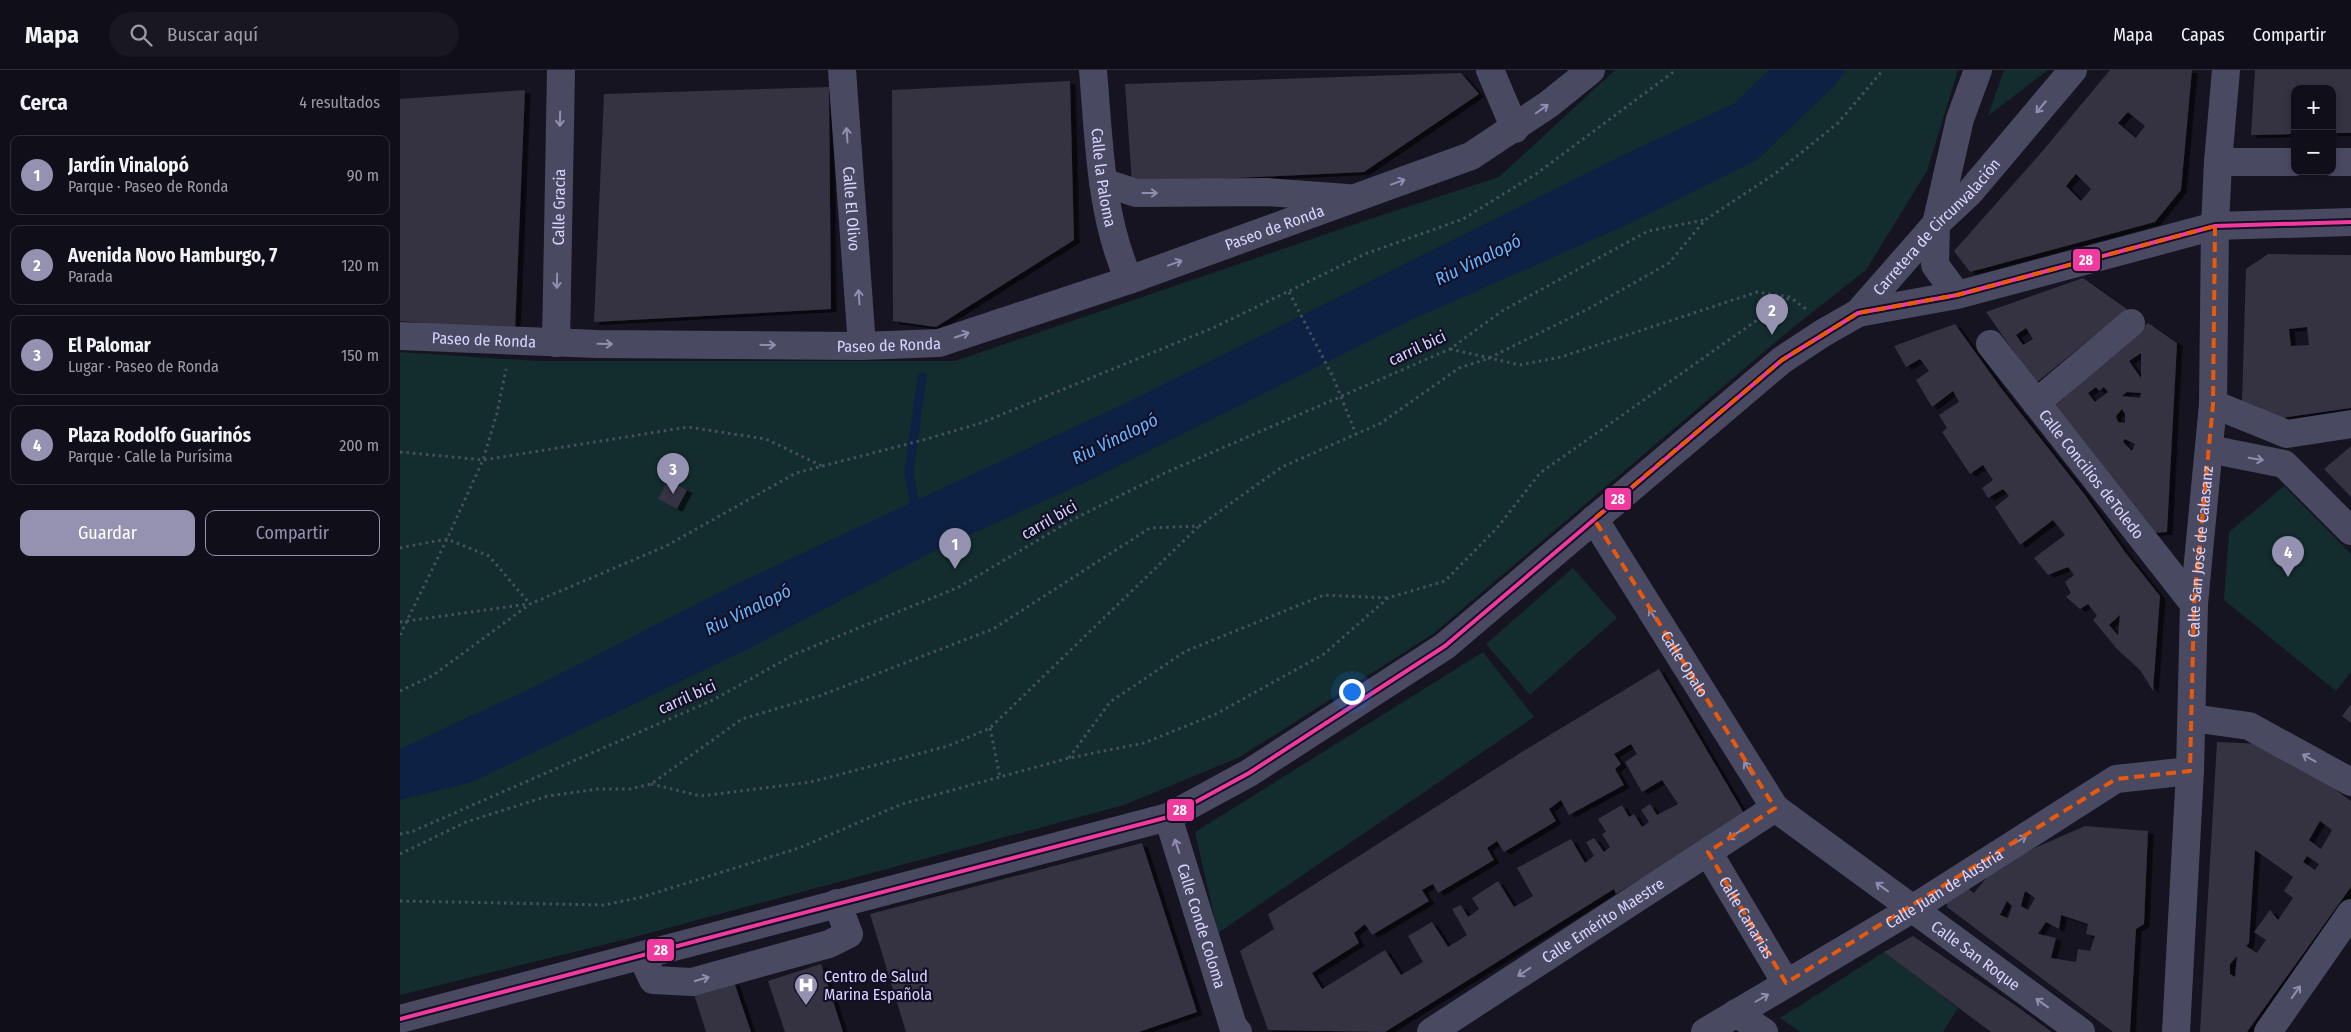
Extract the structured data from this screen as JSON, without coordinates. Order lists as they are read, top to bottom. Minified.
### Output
{"streets":{"street":["Calle la Paloma","Calle Gracia","Calle El Olivo","Paseo de Ronda","Carretera de Circunvalación","Calle Concilios deToledo","Calle San José de Calasanz","Calle Opalo","Calle Juan de Austria","Calle Canarias","Calle Emérito Maestre","Calle Conde Coloma","Calle San Roque"],"path":["carril bici"]},"crossings":[["Calle la Paloma","Paseo de Ronda"],["Calle Gracia","Paseo de Ronda"],["Calle El Olivo","Paseo de Ronda"],["Carretera de Circunvalación","Calle Opalo"],["Carretera de Circunvalación","Calle Conde Coloma"],["Calle Concilios deToledo","Calle San José de Calasanz"],["Calle San José de Calasanz","Calle Juan de Austria"],["Calle Opalo","Calle Emérito Maestre"],["Calle Opalo","Calle San Roque"],["Calle Juan de Austria","Calle Canarias"],["Calle Juan de Austria","Calle San Roque"],["Calle Canarias","Calle Emérito Maestre"],["Calle Emérito Maestre","Calle San Roque"]],"one_way":["Calle Gracia","Calle El Olivo","Paseo de Ronda","Calle Opalo","Calle Juan de Austria","Calle Emérito Maestre","Calle Conde Coloma","Calle San Roque"],"water":["Riu Vinalopó"],"places":{"hospital":["Centro de Salud Marina Española"]},"lines":["transit line 28"],"page":{"header":"Mapa","search":"Buscar aquí","nav":["Mapa","Capas","Compartir"],"heading":["Cerca","4 resultados"],"map_buttons":["+","−"],"list":[{"mark":"1","name":"Jardín Vinalopó","note":"Parque · Paseo de Ronda","value":"90 m"},{"mark":"2","name":"Avenida Novo Hamburgo, 7","note":"Parada","value":"120 m"},{"mark":"3","name":"El Palomar","note":"Lugar · Paseo de Ronda","value":"150 m"},{"mark":"4","name":"Plaza Rodolfo Guarinós","note":"Parque · Calle la Purísima","value":"200 m"}],"pins":["2","3","1","4"],"buttons":["Guardar","Compartir"]}}
